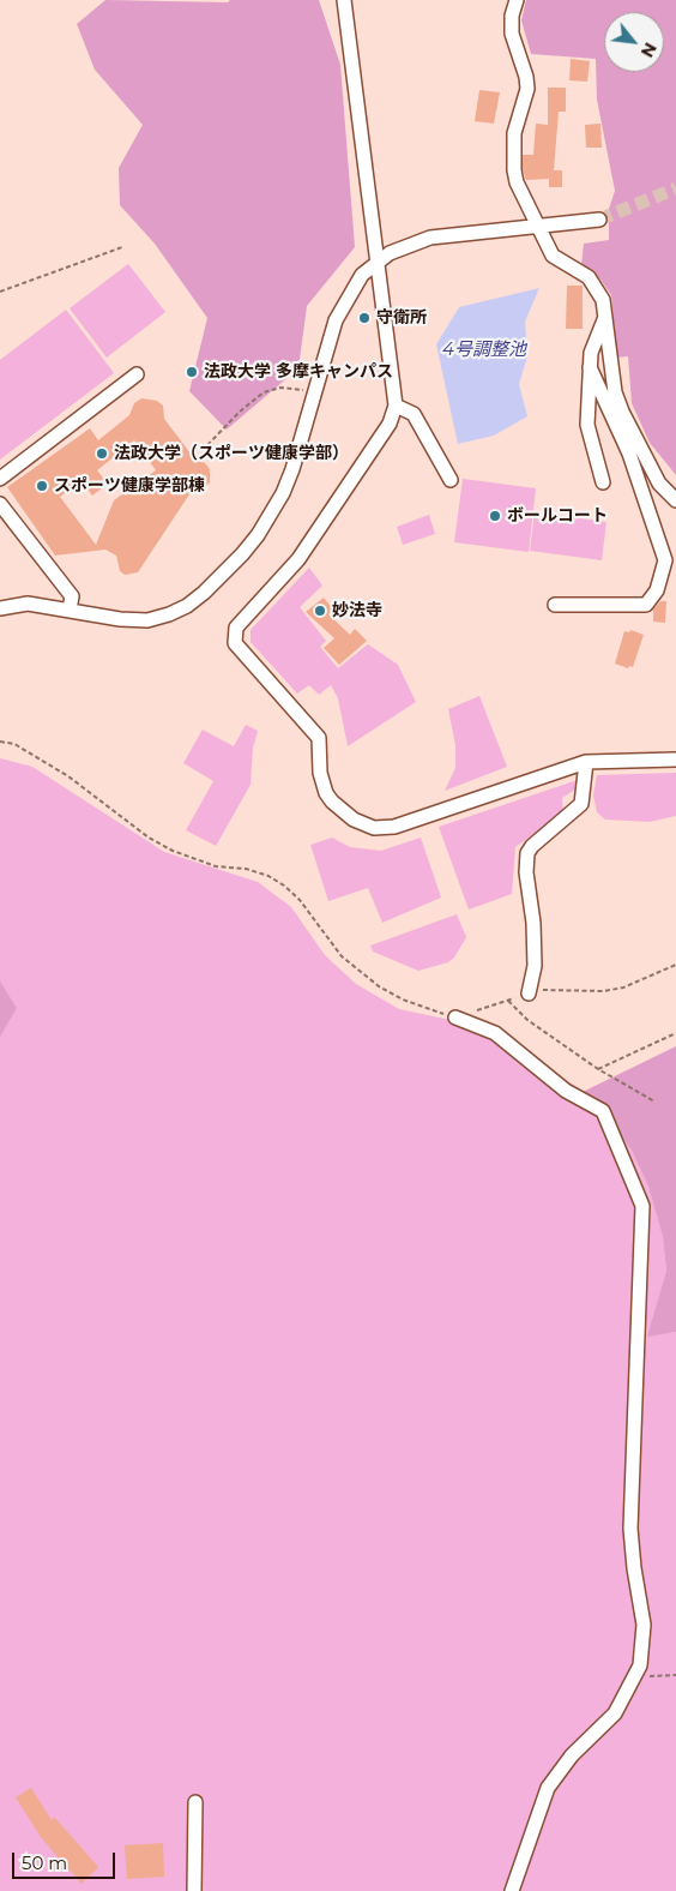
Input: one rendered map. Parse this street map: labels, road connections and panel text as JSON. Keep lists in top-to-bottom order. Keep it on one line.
{"water":["4号調整池"],"places":["守衛所","法政大学 多摩キャンパス","法政大学（スポーツ健康学部）","スポーツ健康学部棟","ボールコート","妙法寺"],"scale_bar":"50 m","north":"bottom right"}
